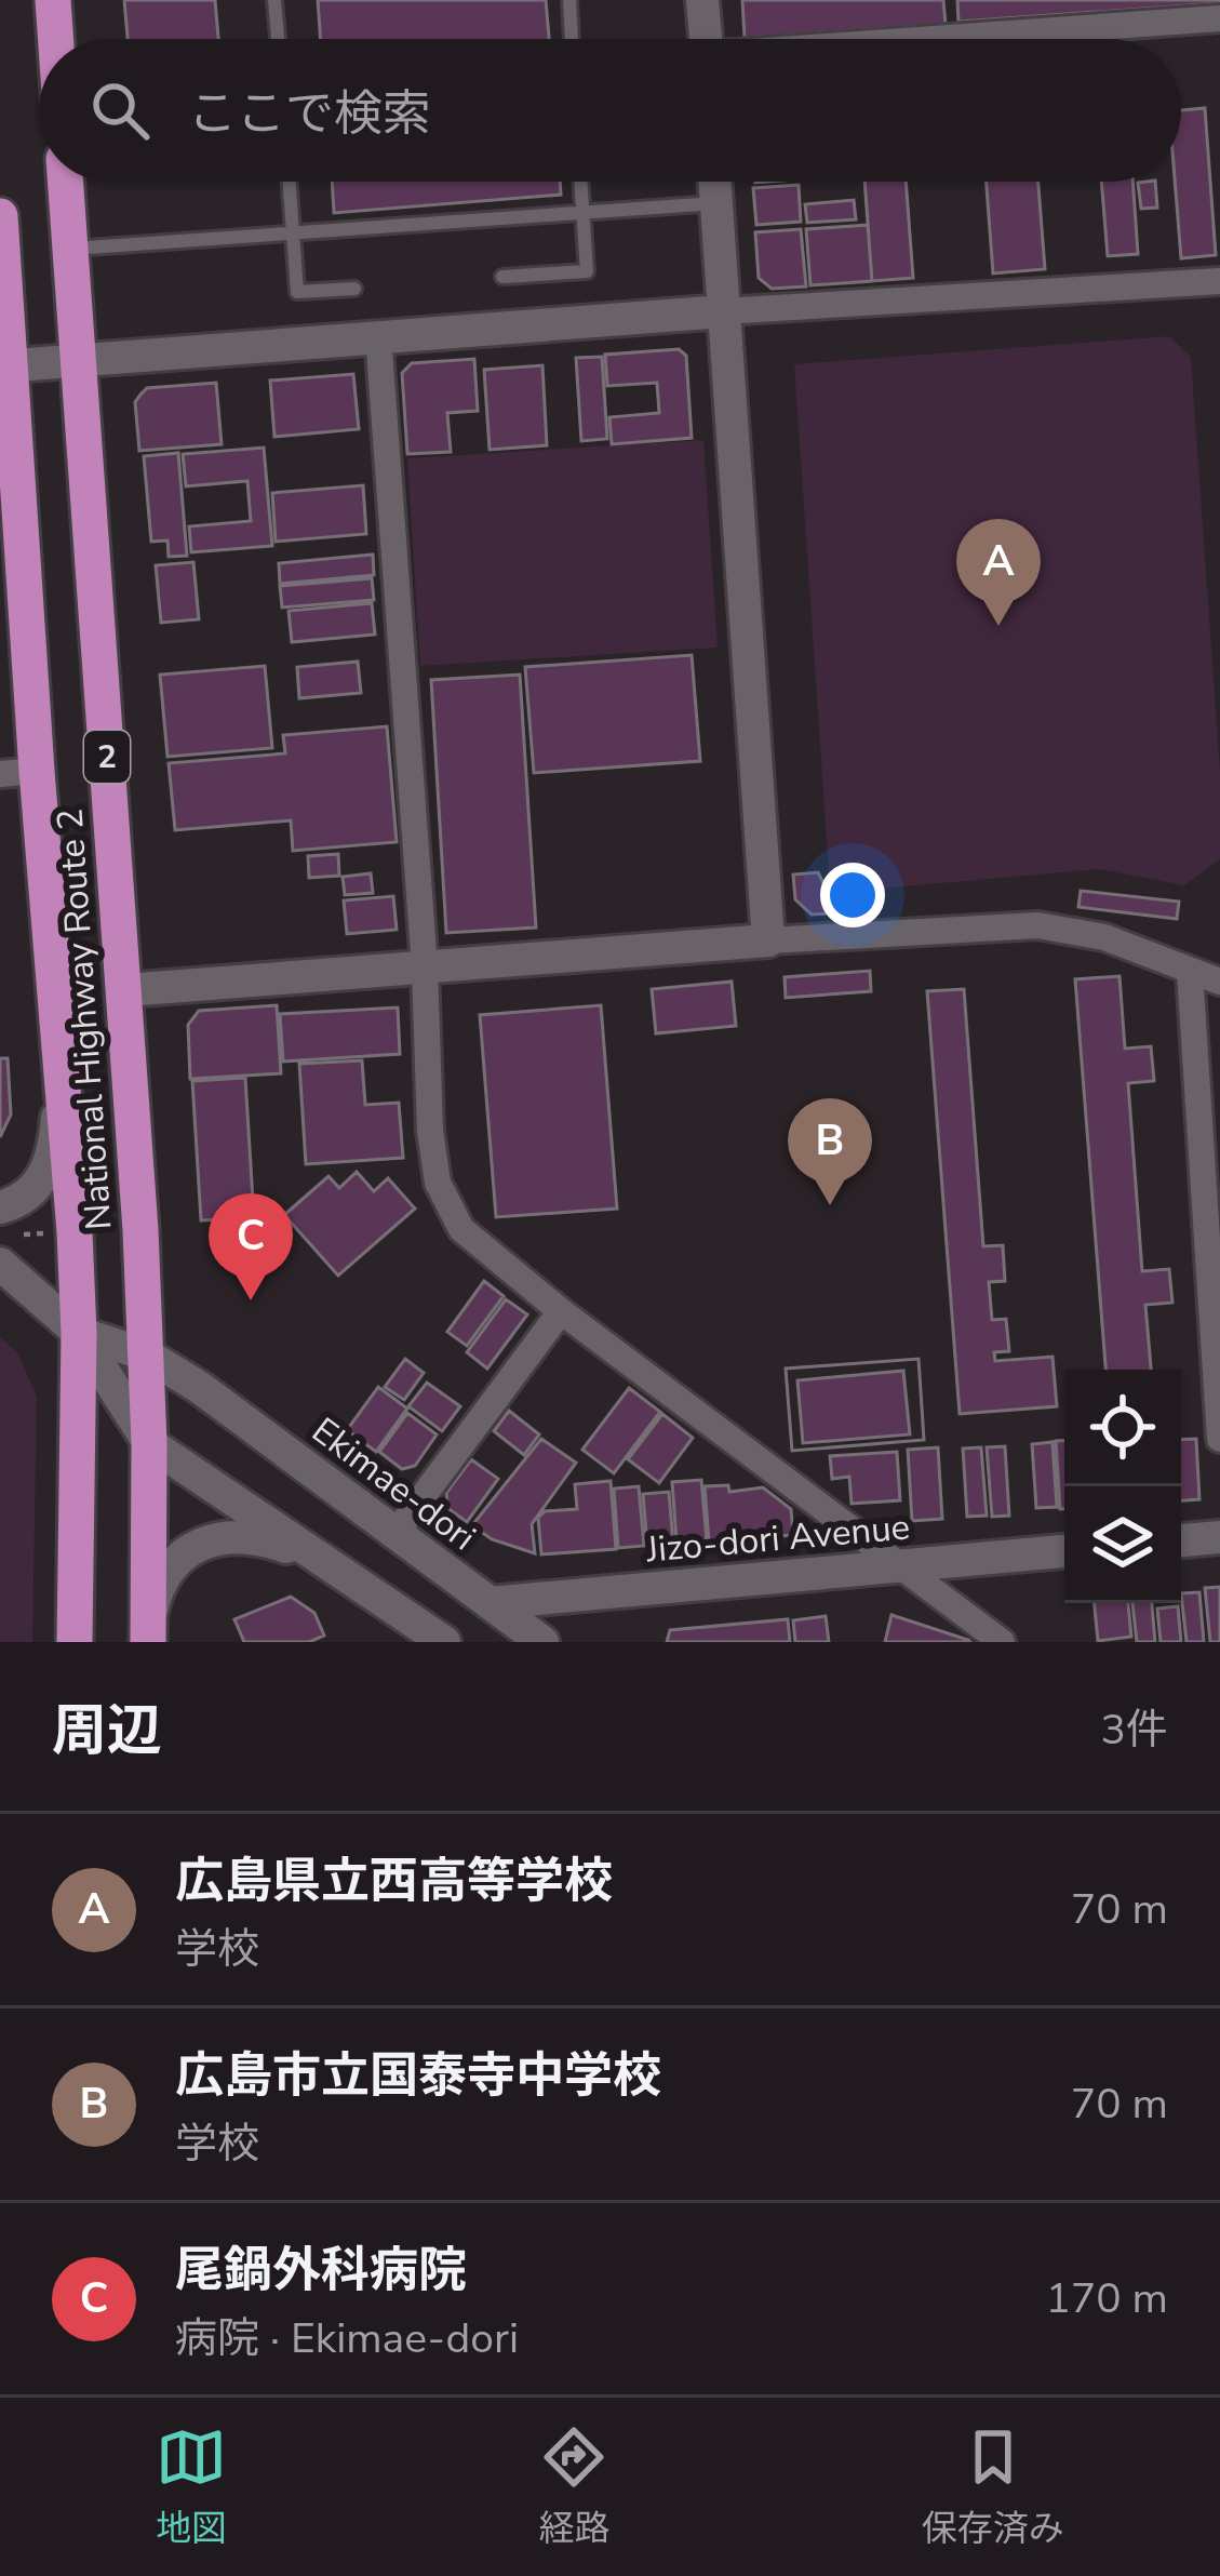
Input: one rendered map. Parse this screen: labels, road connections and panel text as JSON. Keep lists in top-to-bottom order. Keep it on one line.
{"streets":{"highway":["2","National Highway Route 2"],"street":["Ekimae-dori","Jizo-dori Avenue"]},"crossings":[["National Highway Route 2","Ekimae-dori"],["Ekimae-dori","Jizo-dori Avenue"]],"page":{"search":"ここで検索","pins":["A","B","C"],"heading":["周辺","3件"],"list":[{"mark":"A","name":"広島県立西高等学校","note":"学校","value":"70 m"},{"mark":"B","name":"広島市立国泰寺中学校","note":"学校","value":"70 m"},{"mark":"C","name":"尾鍋外科病院","note":"病院 · Ekimae-dori","value":"170 m"}],"nav":["地図","経路","保存済み"]}}
